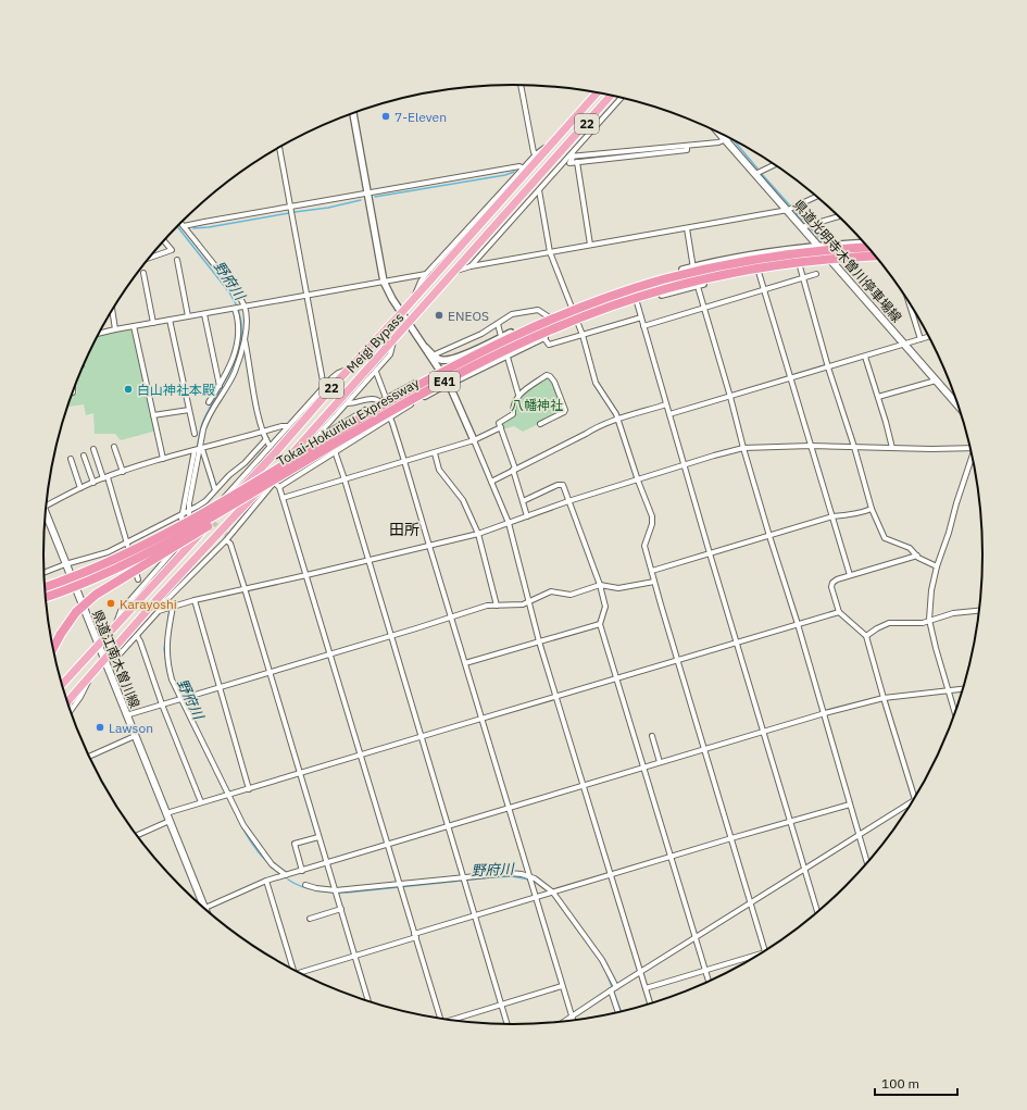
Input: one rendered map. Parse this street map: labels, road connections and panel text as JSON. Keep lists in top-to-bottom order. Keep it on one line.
{"streets":{"highway":["22","Meigi Bypass","E41","Tokai-Hokuriku Expressway"],"main road":["県道光明寺木曽川停車場線","県道江南木曽川線"]},"crossings":[["Meigi Bypass","県道江南木曽川線"]],"districts":["田所"],"water":["野府川"],"parks":["八幡神社"],"places":["7-Eleven","ENEOS","白山神社本殿","Karayoshi","Lawson"],"scale_bar":"100 m"}
